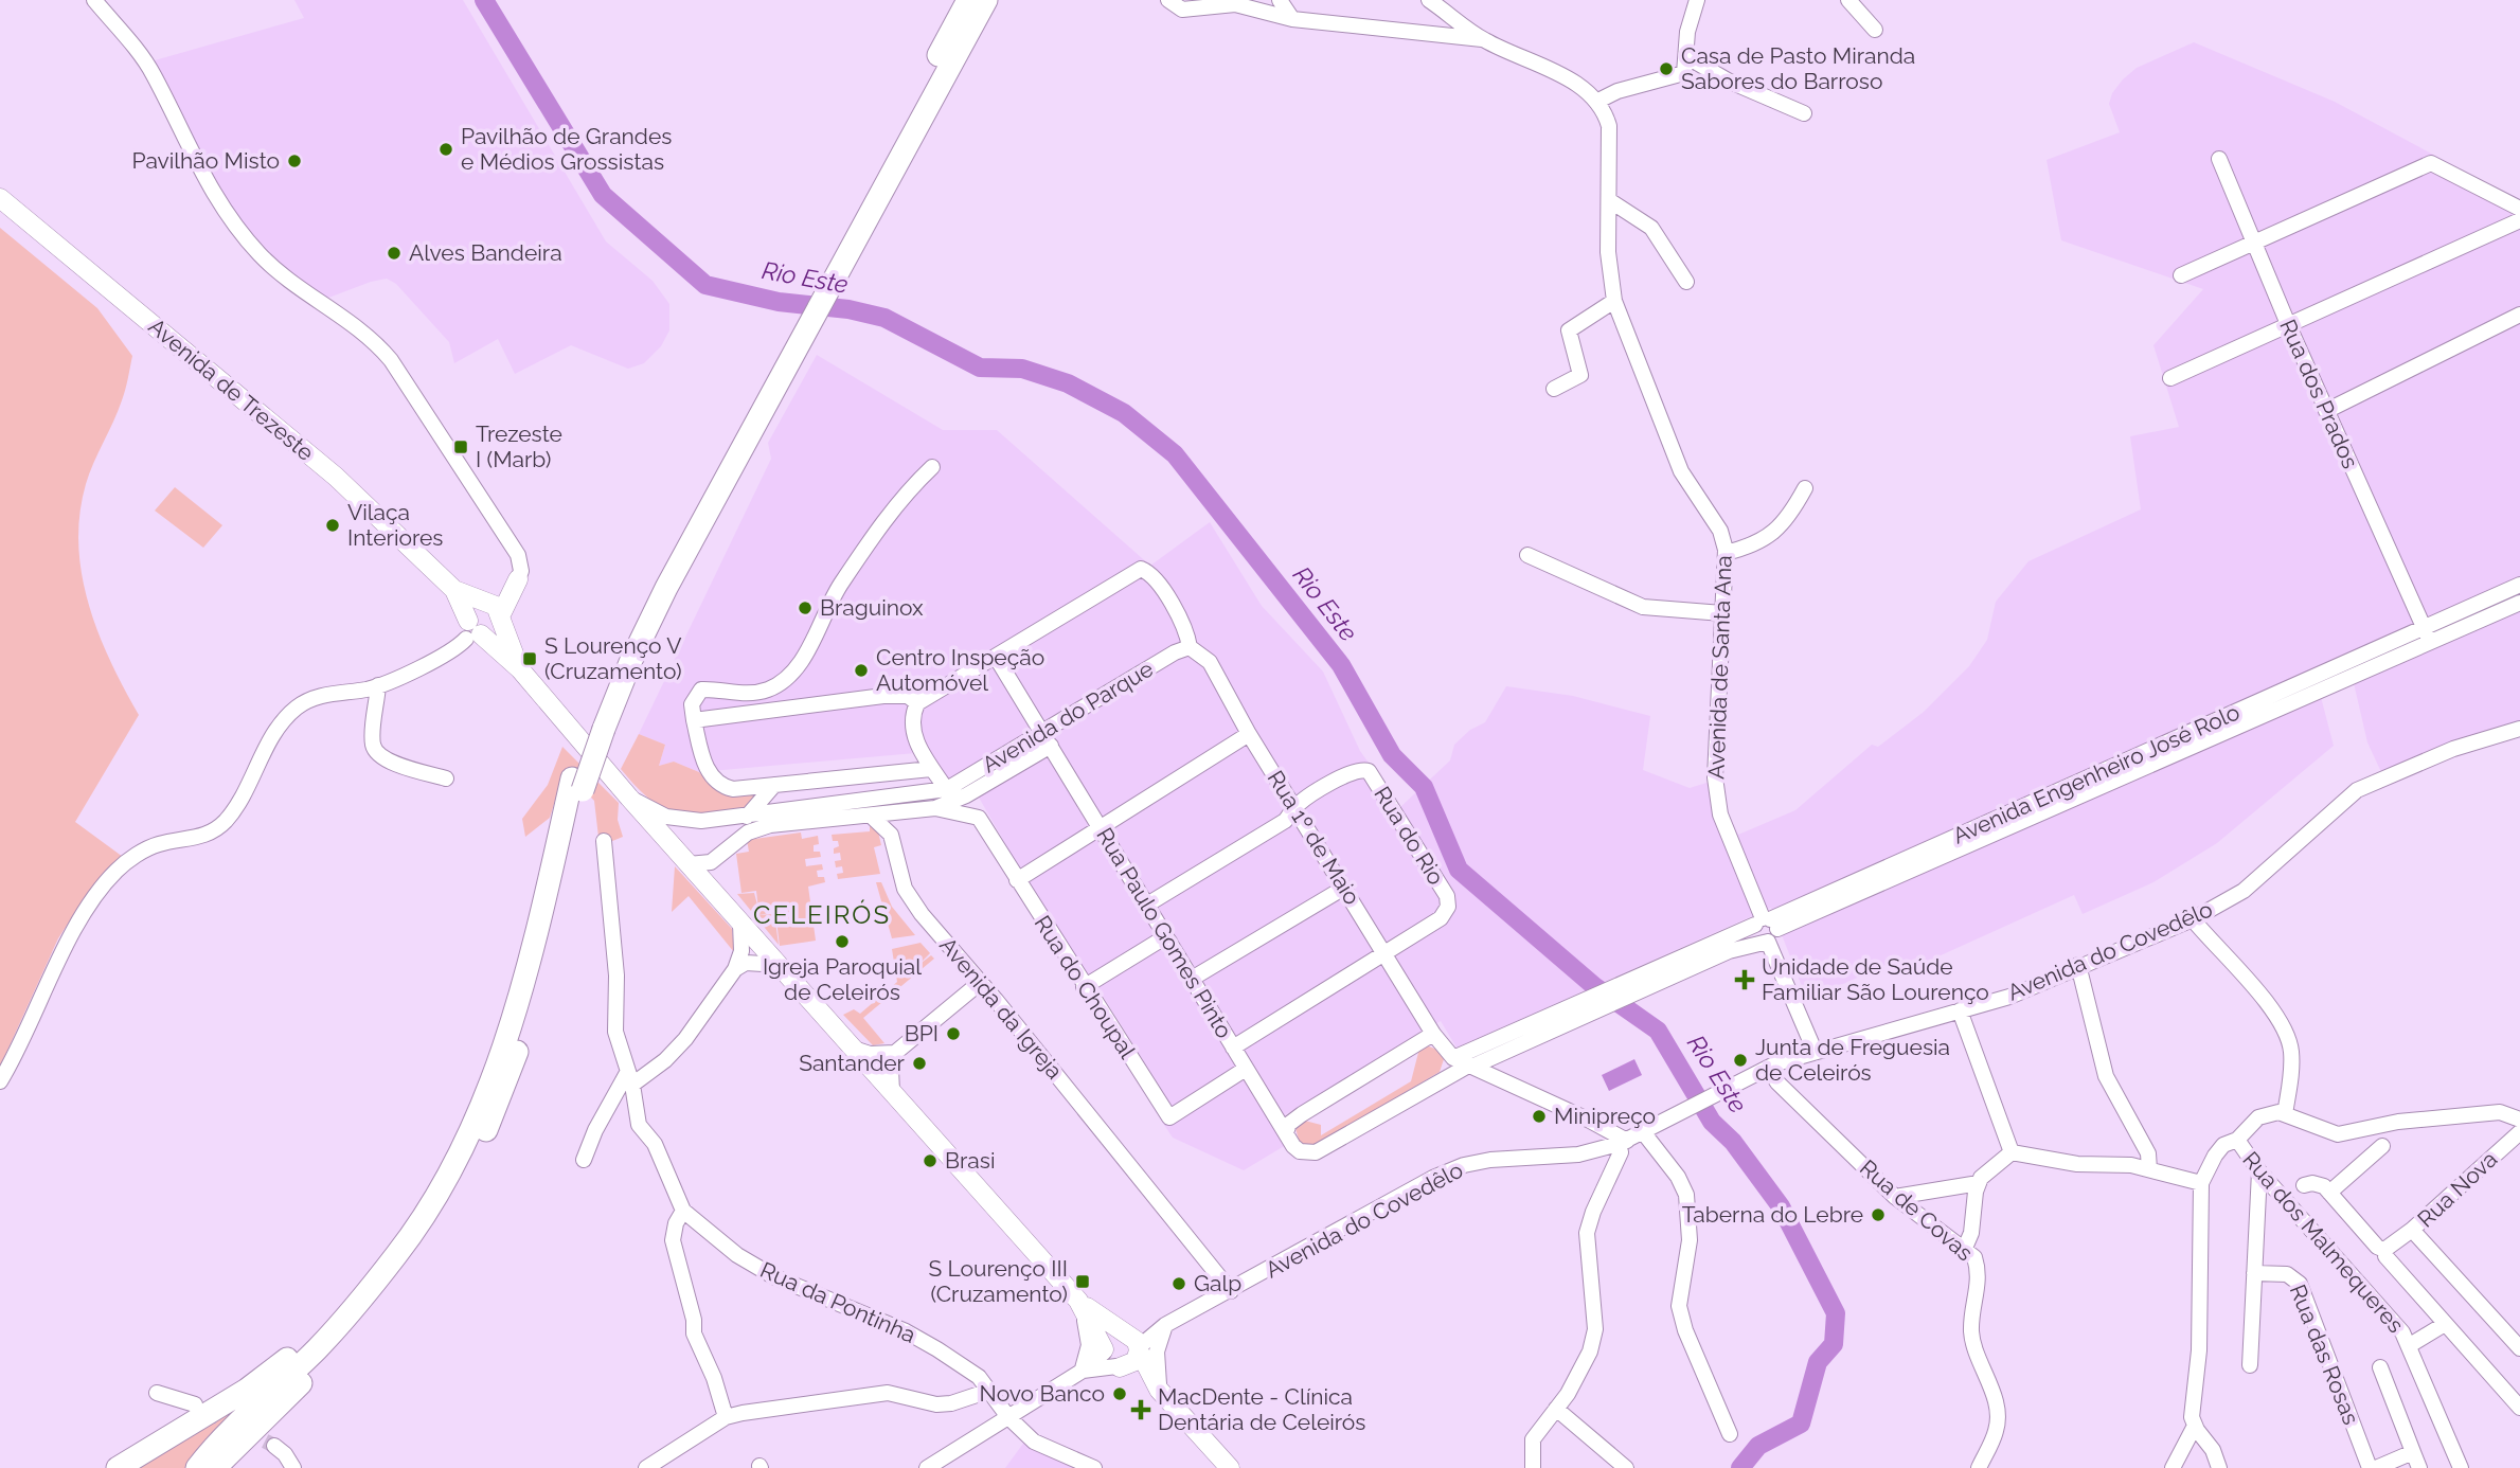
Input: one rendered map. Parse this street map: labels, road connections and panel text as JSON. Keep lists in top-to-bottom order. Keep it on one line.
{"streets":{"main road":["Avenida de Trezeste"],"street":["Rua dos Prados","Avenida de Santa Ana","Avenida do Parque","Avenida Engenheiro José Rolo","Rua do Rio","Rua 1º de Maio","Rua Paulo Gomes Pinto","Avenida do Covedêlo","Rua do Choupal","Avenida da Igreja","Rua Nova","Rua de Covas","Rua dos Malmequeres","Rua da Pontinha","Rua das Rosas"]},"crossings":[["Rua dos Prados","Avenida Engenheiro José Rolo"],["Avenida de Santa Ana","Avenida Engenheiro José Rolo"],["Avenida de Santa Ana","Avenida do Covedêlo"],["Avenida do Parque","Rua 1º de Maio"],["Avenida do Parque","Rua Paulo Gomes Pinto"],["Avenida do Parque","Rua do Choupal"],["Avenida Engenheiro José Rolo","Rua Paulo Gomes Pinto"],["Rua do Rio","Rua 1º de Maio"],["Rua Paulo Gomes Pinto","Rua do Choupal"],["Avenida do Covedêlo","Avenida da Igreja"],["Avenida do Covedêlo","Rua de Covas"]],"districts":["CELEIRÓS"],"water":["Rio Este"],"places":{"other":["Casa de Pasto Miranda Sabores do Barroso","Pavilhão de Grandes e Médios Grossistas","Pavilhão Misto","Alves Bandeira","Vilaça Interiores","Braguinox","Centro Inspeção Automóvel","Igreja Paroquial de Celeirós","BPI","Junta de Freguesia de Celeirós","Santander","Minipreço","Brasi","Taberna do Lebre","Galp","Novo Banco"],"transit":["Trezeste I (Marb)","S Lourenço V (Cruzamento)","S Lourenço III (Cruzamento)"],"health":["Unidade de Saúde Familiar São Lourenço","MacDente - Clínica Dentária de Celeirós"]}}
